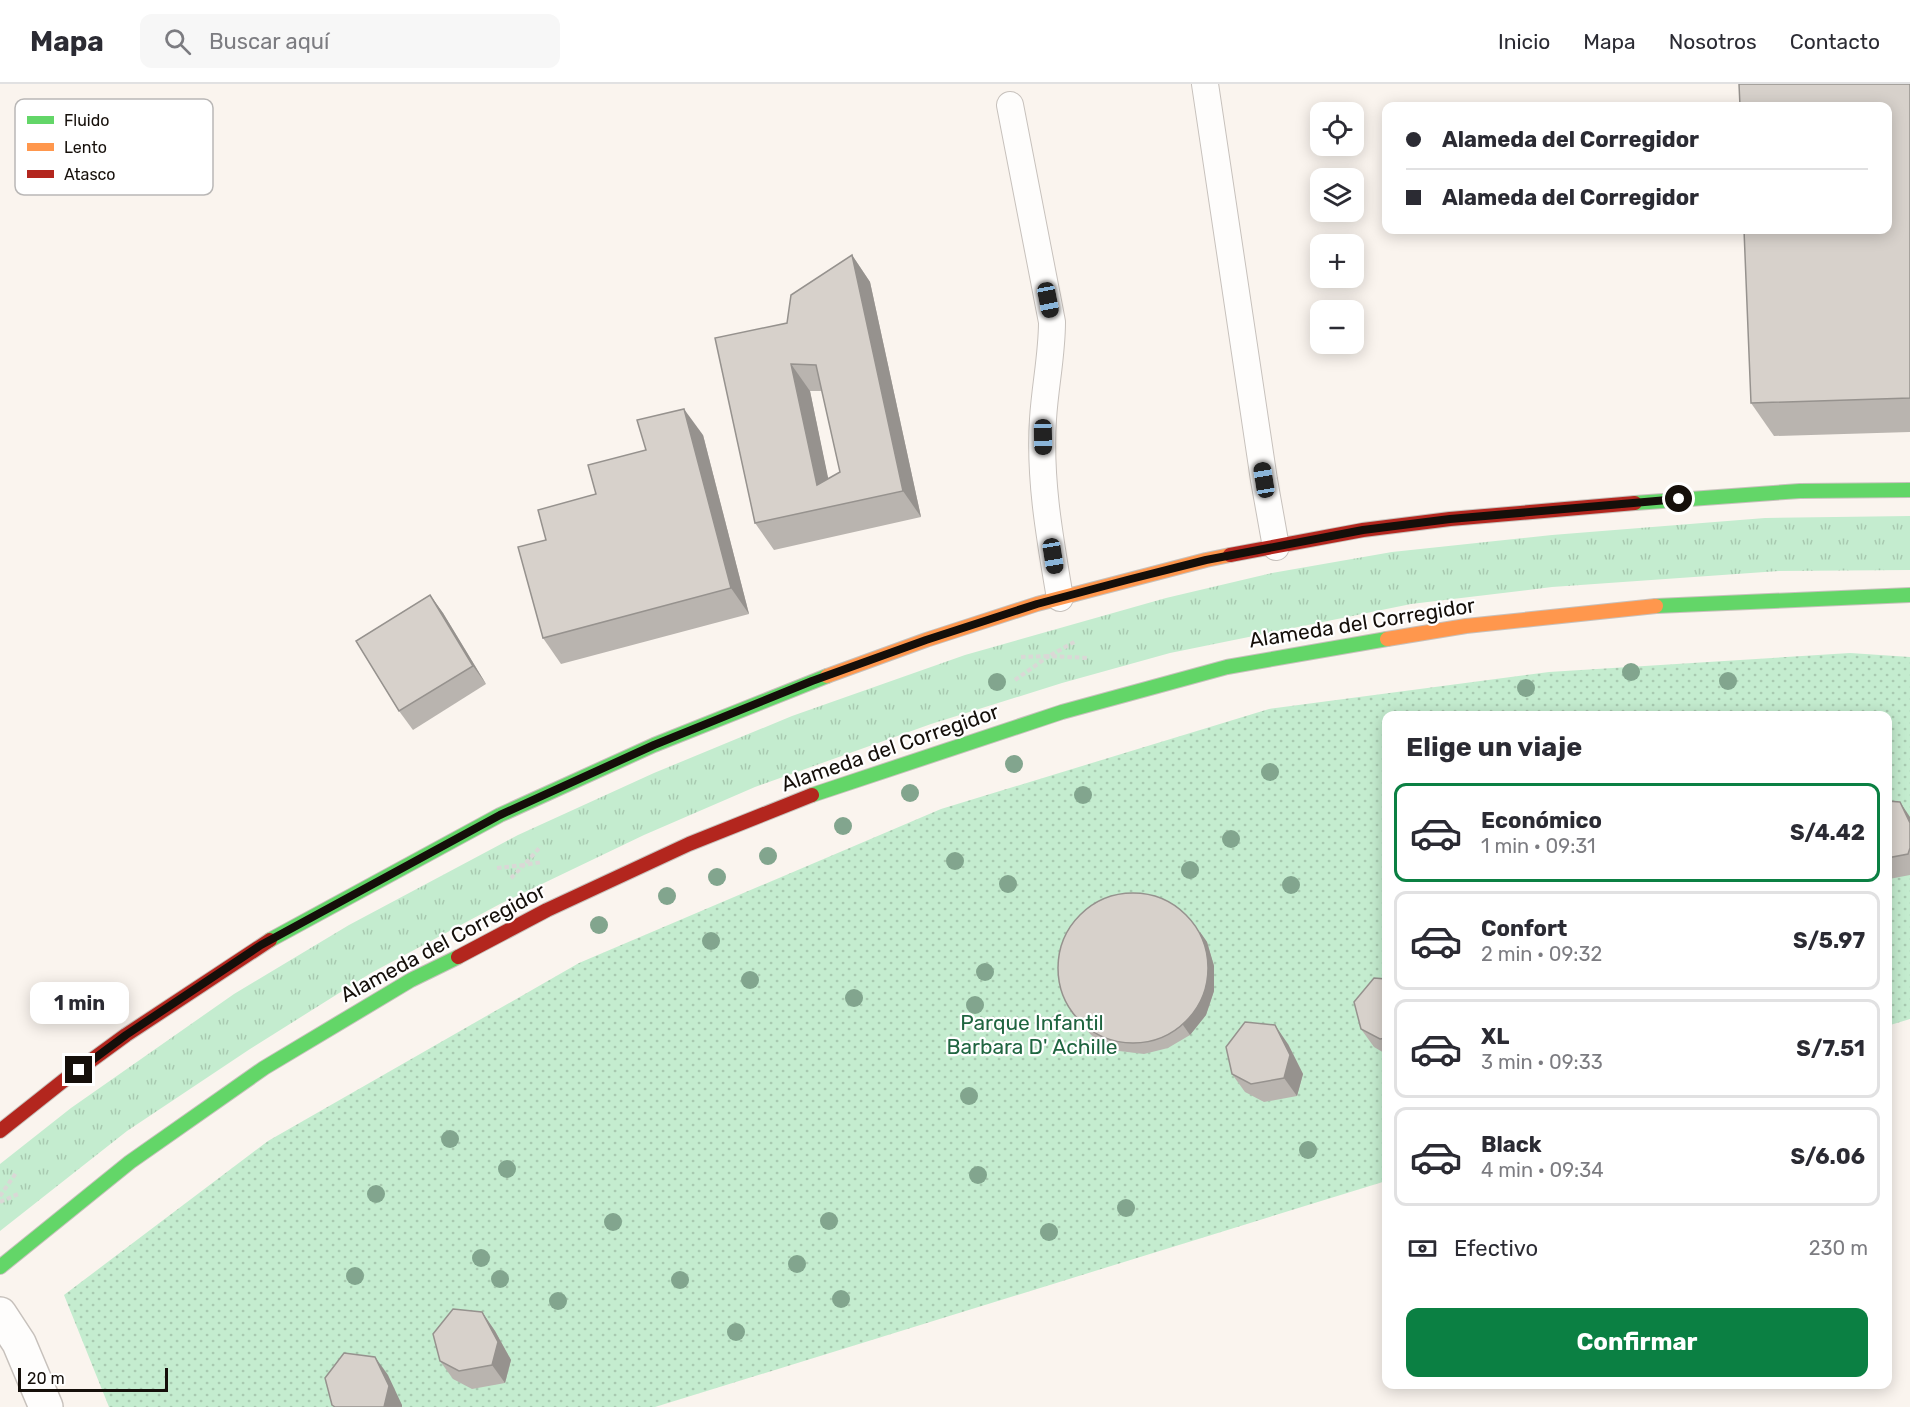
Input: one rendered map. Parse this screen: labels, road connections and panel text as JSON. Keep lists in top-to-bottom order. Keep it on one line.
{"streets":{"main road":["Alameda del Corregidor"]},"parks":["Parque Infantil Barbara D' Achille"],"legend":["Fluido","Lento","Atasco"],"scale_bar":"20 m","page":{"header":"Mapa","search":"Buscar aquí","nav":["Inicio","Mapa","Nosotros","Contacto"],"map_buttons":["+","−"],"banner":["Alameda del Corregidor","Alameda del Corregidor"],"heading":"Elige un viaje","list":[{"name":"Económico","note":"1 min · 09:31","value":"S/4.42"},{"name":"Confort","note":"2 min · 09:32","value":"S/5.97"},{"name":"XL","note":"3 min · 09:33","value":"S/7.51"},{"name":"Black","note":"4 min · 09:34","value":"S/6.06"}],"bubble":"1 min","pay":["Efectivo","230 m"],"buttons":"Confirmar","scale":"20 m"}}
